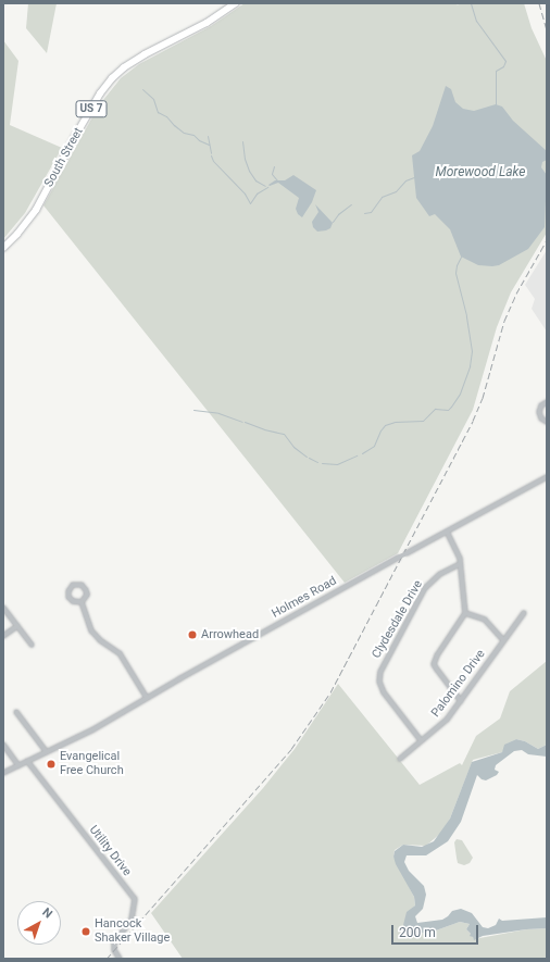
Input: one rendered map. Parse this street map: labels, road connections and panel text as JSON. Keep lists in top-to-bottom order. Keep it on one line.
{"streets":{"highway":["US 7","South Street"],"street":["Holmes Road","Clydesdale Drive","Palomino Drive","Utility Drive"]},"crossings":[["Holmes Road","Utility Drive"],["Clydesdale Drive","Palomino Drive"]],"water":["Morewood Lake"],"places":["Arrowhead","Evangelical Free Church","Hancock Shaker Village"],"scale_bar":"200 m","north":"top right"}
